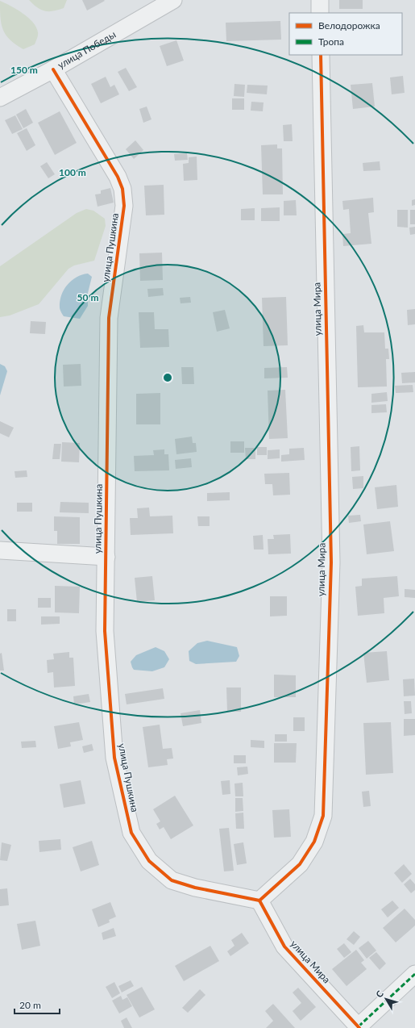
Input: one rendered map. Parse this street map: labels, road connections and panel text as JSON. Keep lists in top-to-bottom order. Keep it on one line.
{"streets":{"street":["улица Победы","улица Пушкина","улица Мира"]},"crossings":[["улица Победы","улица Пушкина"],["улица Пушкина","улица Мира"]],"legend":["Велодорожка","Тропа"],"scale_bar":"20 m","north":"top left","rings":["150 m","100 m","50 m"]}
